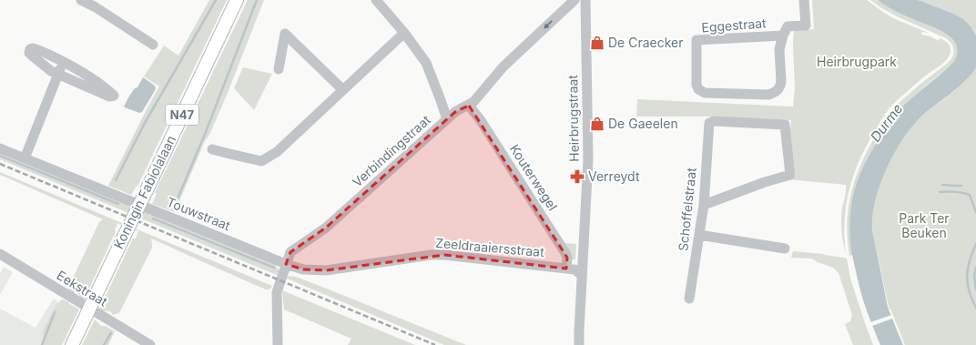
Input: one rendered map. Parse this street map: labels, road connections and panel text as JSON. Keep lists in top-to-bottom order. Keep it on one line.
{"streets":{"main road":["N47","Koningin Fabiolalaan"],"street":["Eggestraat","Heirbrugstraat","Verbindingstraat","Kouterwegel","Schoffelstraat","Touwstraat","Zeeldraaiersstraat","Eekstraat"]},"crossings":[["Heirbrugstraat","Zeeldraaiersstraat"],["Verbindingstraat","Kouterwegel"],["Verbindingstraat","Touwstraat"],["Verbindingstraat","Zeeldraaiersstraat"],["Kouterwegel","Zeeldraaiersstraat"],["Touwstraat","Zeeldraaiersstraat"]],"water":["Durme"],"parks":["Heirbrugpark","Park Ter Beuken"],"places":{"shop":["De Craecker","De Gaeelen"],"pharmacy":["Verreydt"]}}
